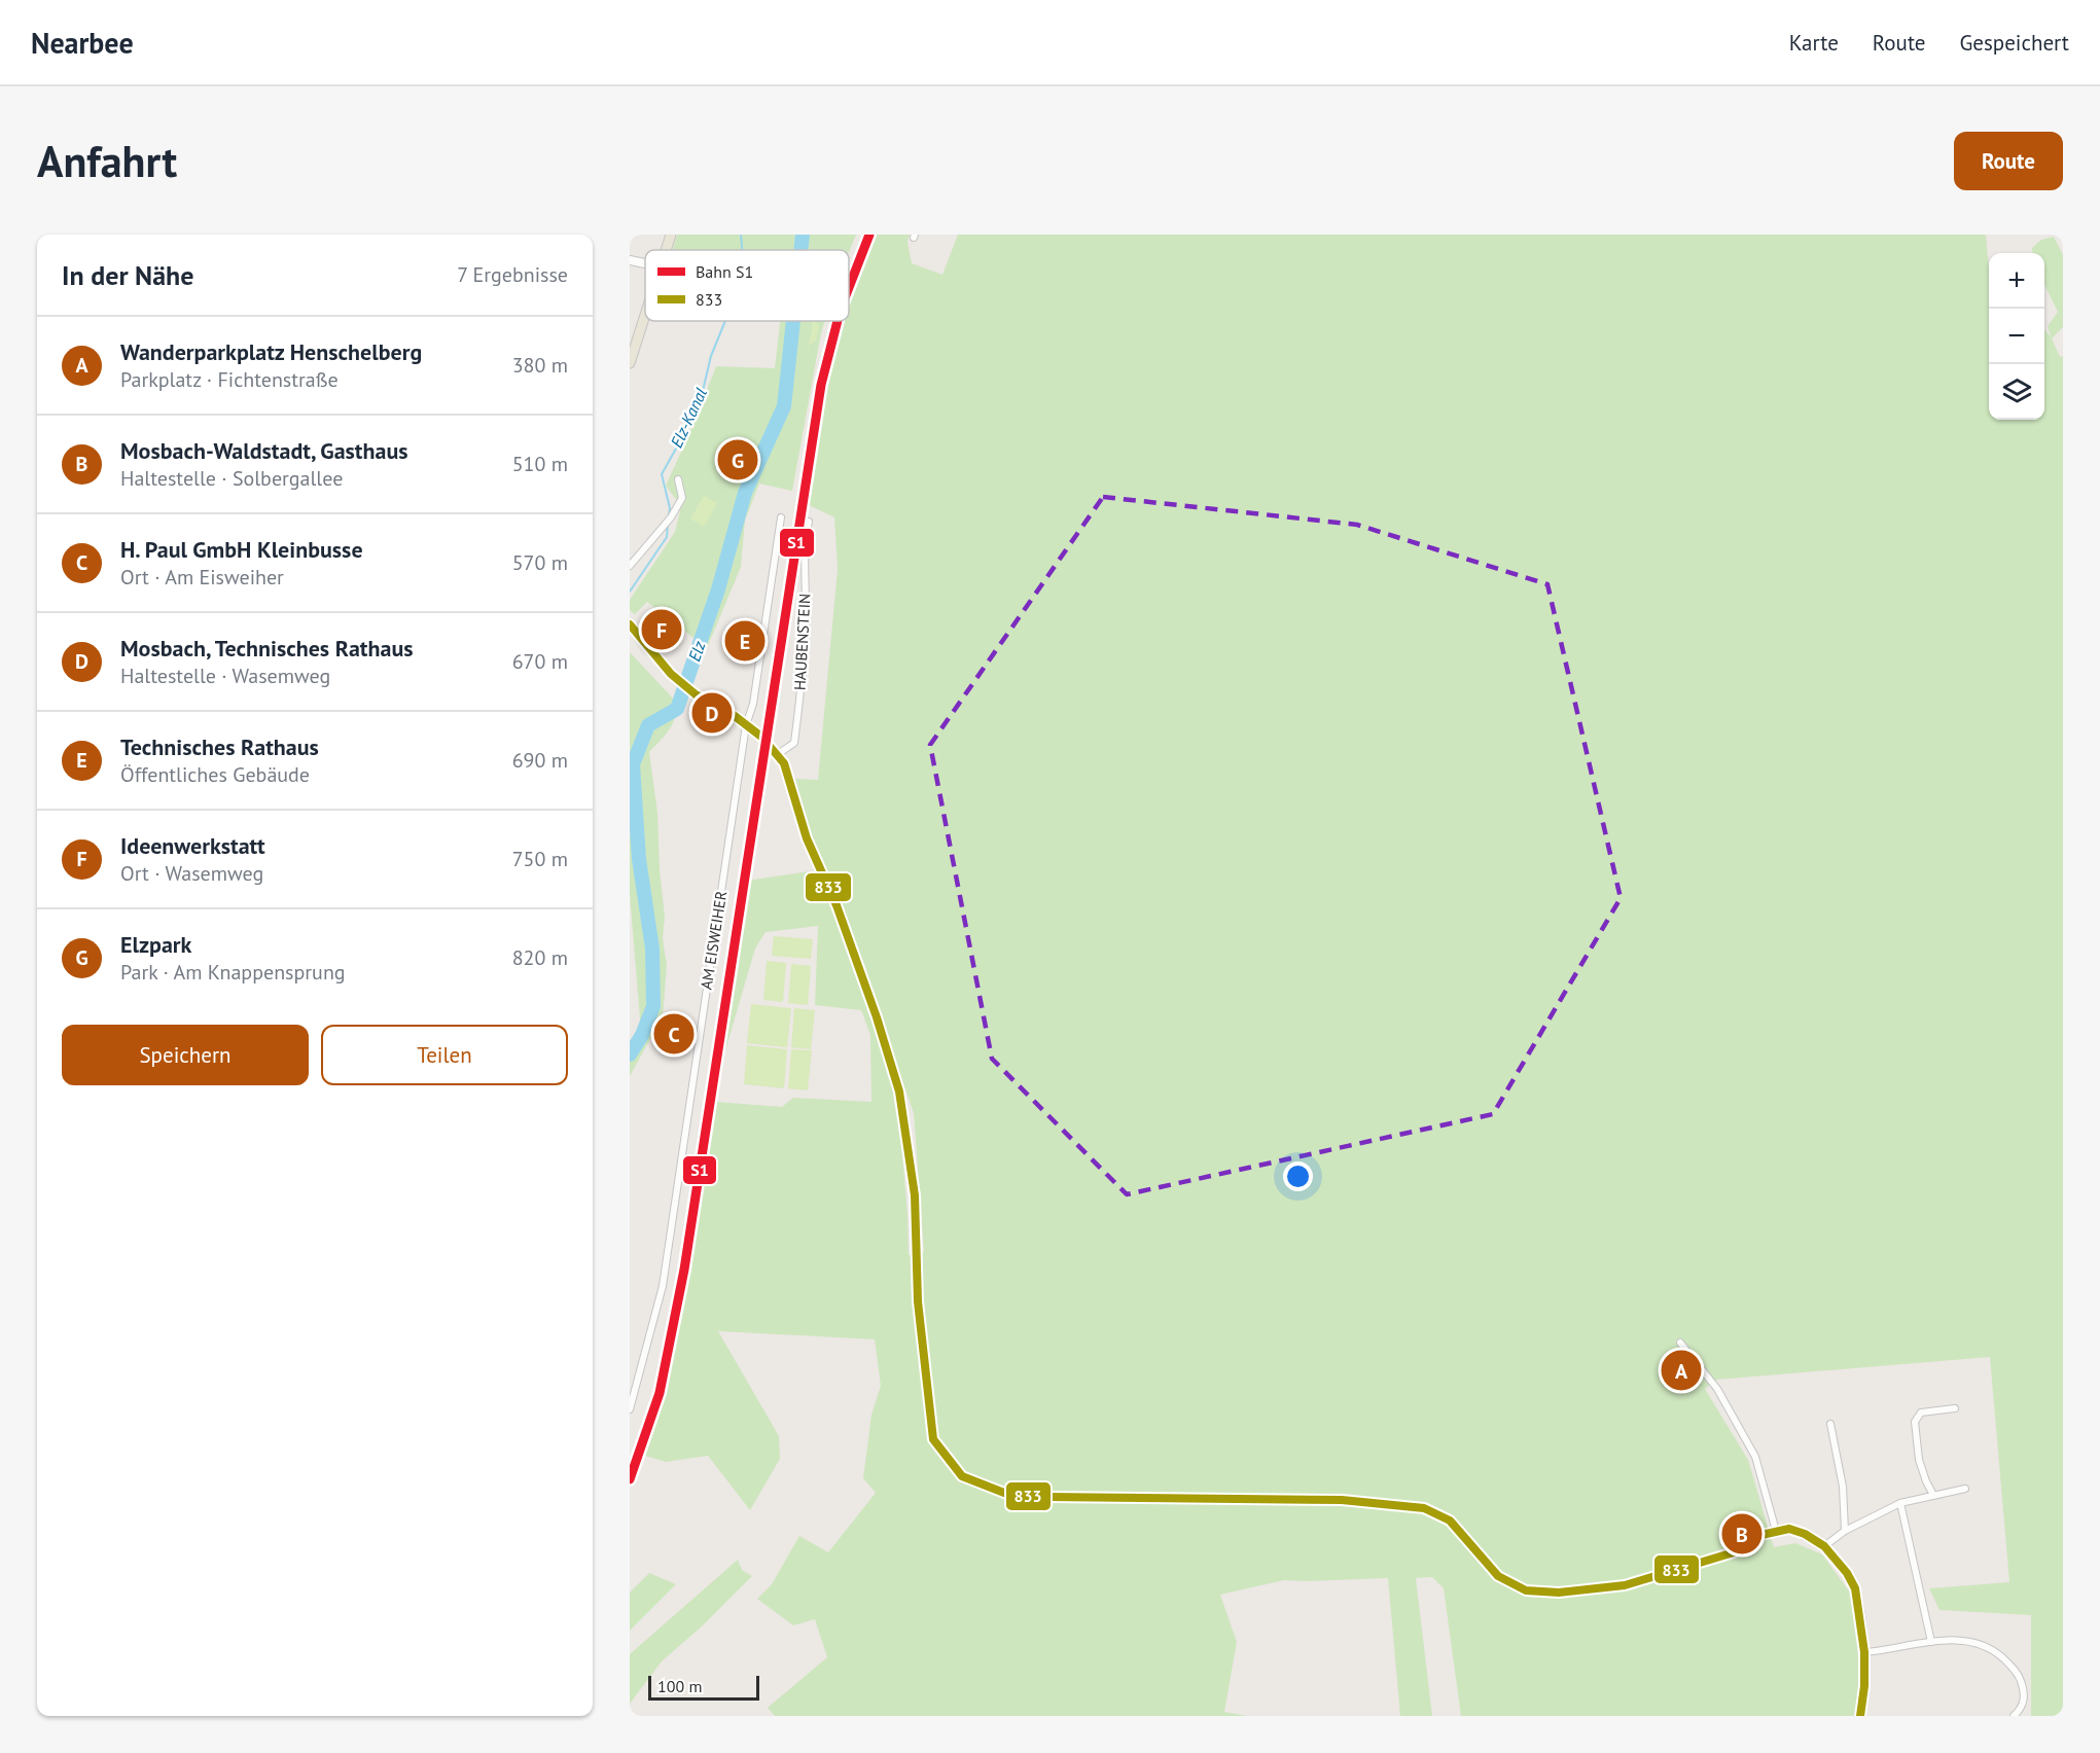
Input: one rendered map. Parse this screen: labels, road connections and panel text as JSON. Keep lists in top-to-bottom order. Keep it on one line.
{"streets":{"street":["HAUBENSTEIN","AM EISWEIHER"]},"water":["Elz-Kanal","Elz"],"lines":["rail line S1","transit line 833"],"legend":["Bahn S1","833"],"scale_bar":"100 m","page":{"header":"Nearbee","nav":["Karte","Route","Gespeichert"],"buttons":["Route",["Speichern","Teilen"]],"title":"Anfahrt","heading":["In der Nähe","7 Ergebnisse"],"map_buttons":["+","−"],"list":[{"mark":"A","name":"Wanderparkplatz Henschelberg","note":"Parkplatz · Fichtenstraße","value":"380 m"},{"mark":"B","name":"Mosbach-Waldstadt, Gasthaus","note":"Haltestelle · Solbergallee","value":"510 m"},{"mark":"C","name":"H. Paul GmbH Kleinbusse","note":"Ort · Am Eisweiher","value":"570 m"},{"mark":"D","name":"Mosbach, Technisches Rathaus","note":"Haltestelle · Wasemweg","value":"670 m"},{"mark":"E","name":"Technisches Rathaus","note":"Öffentliches Gebäude","value":"690 m"},{"mark":"F","name":"Ideenwerkstatt","note":"Ort · Wasemweg","value":"750 m"},{"mark":"G","name":"Elzpark","note":"Park · Am Knappensprung","value":"820 m"}],"pins":["G","F","E","D","C","A","B"],"scale":"100 m"}}
